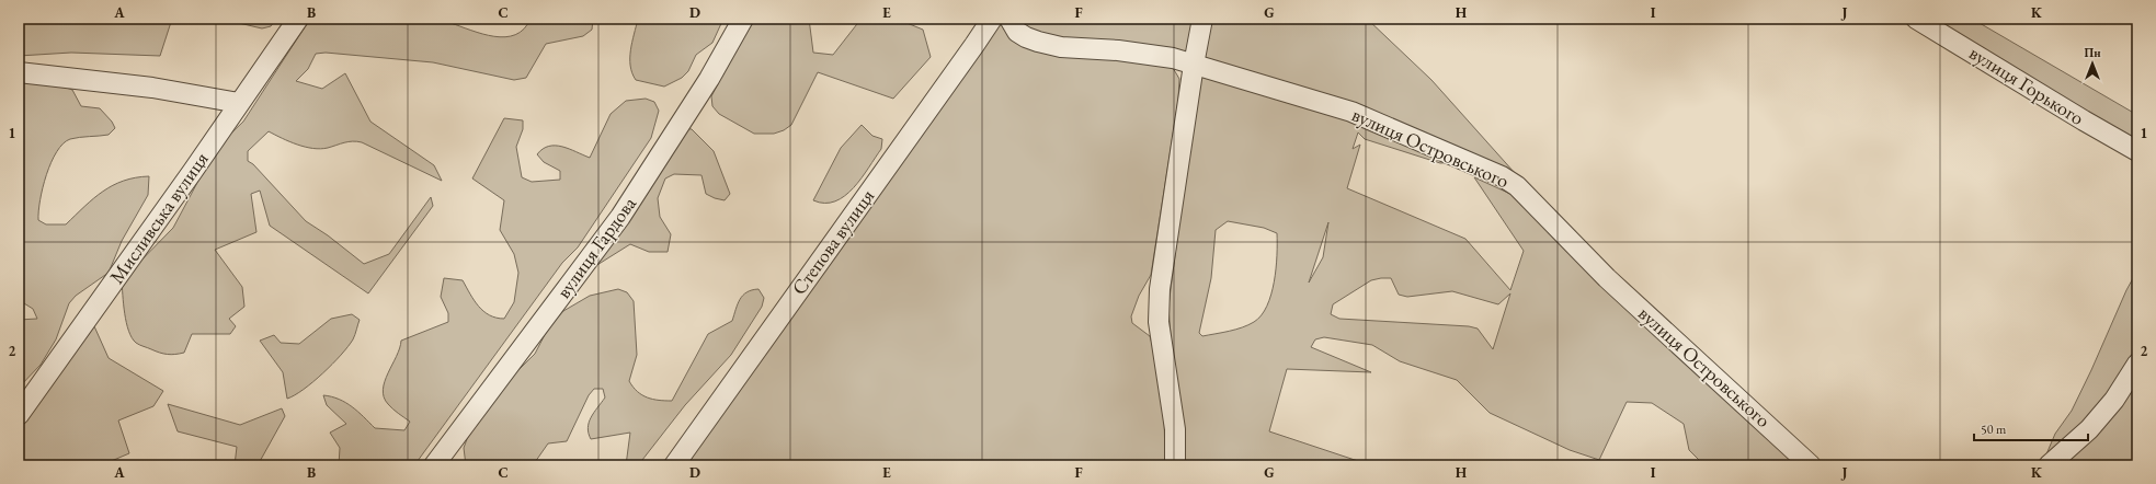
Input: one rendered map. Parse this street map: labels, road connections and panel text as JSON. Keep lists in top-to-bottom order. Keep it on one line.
{"streets":{"street":["вулиця Горького","вулиця Островського","Мисливська вулиця","Степова вулиця","вулиця Гардова"]},"scale_bar":"50 m","north":"top","grid":{"columns":["A","B","C","D","E","F","G","H","I","J","K"],"rows":["1","2"]}}
